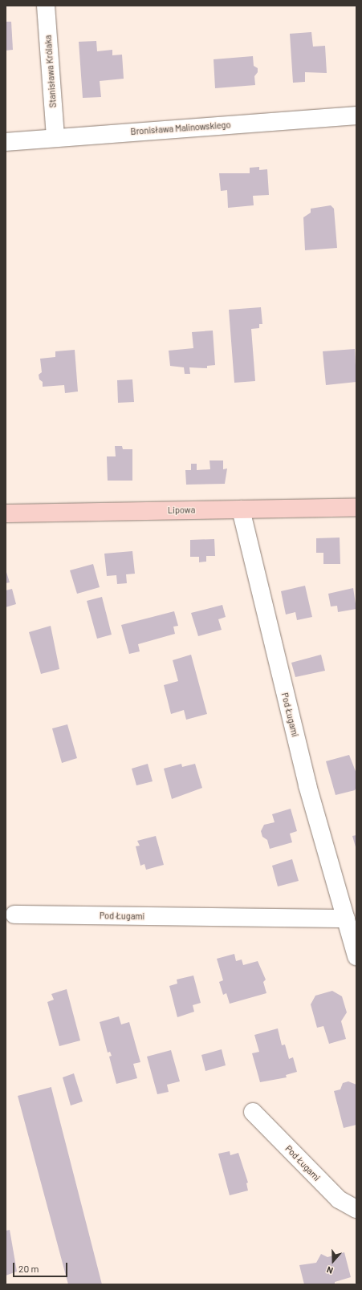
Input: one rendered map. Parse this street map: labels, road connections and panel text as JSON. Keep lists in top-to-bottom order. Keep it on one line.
{"streets":{"main road":["Lipowa"],"street":["Stanisława Królaka","Bronisława Malinowskiego","Pod Ługami"]},"crossings":[["Stanisława Królaka","Bronisława Malinowskiego"],["Lipowa","Pod Ługami"]],"scale_bar":"20 m","north":"bottom"}
